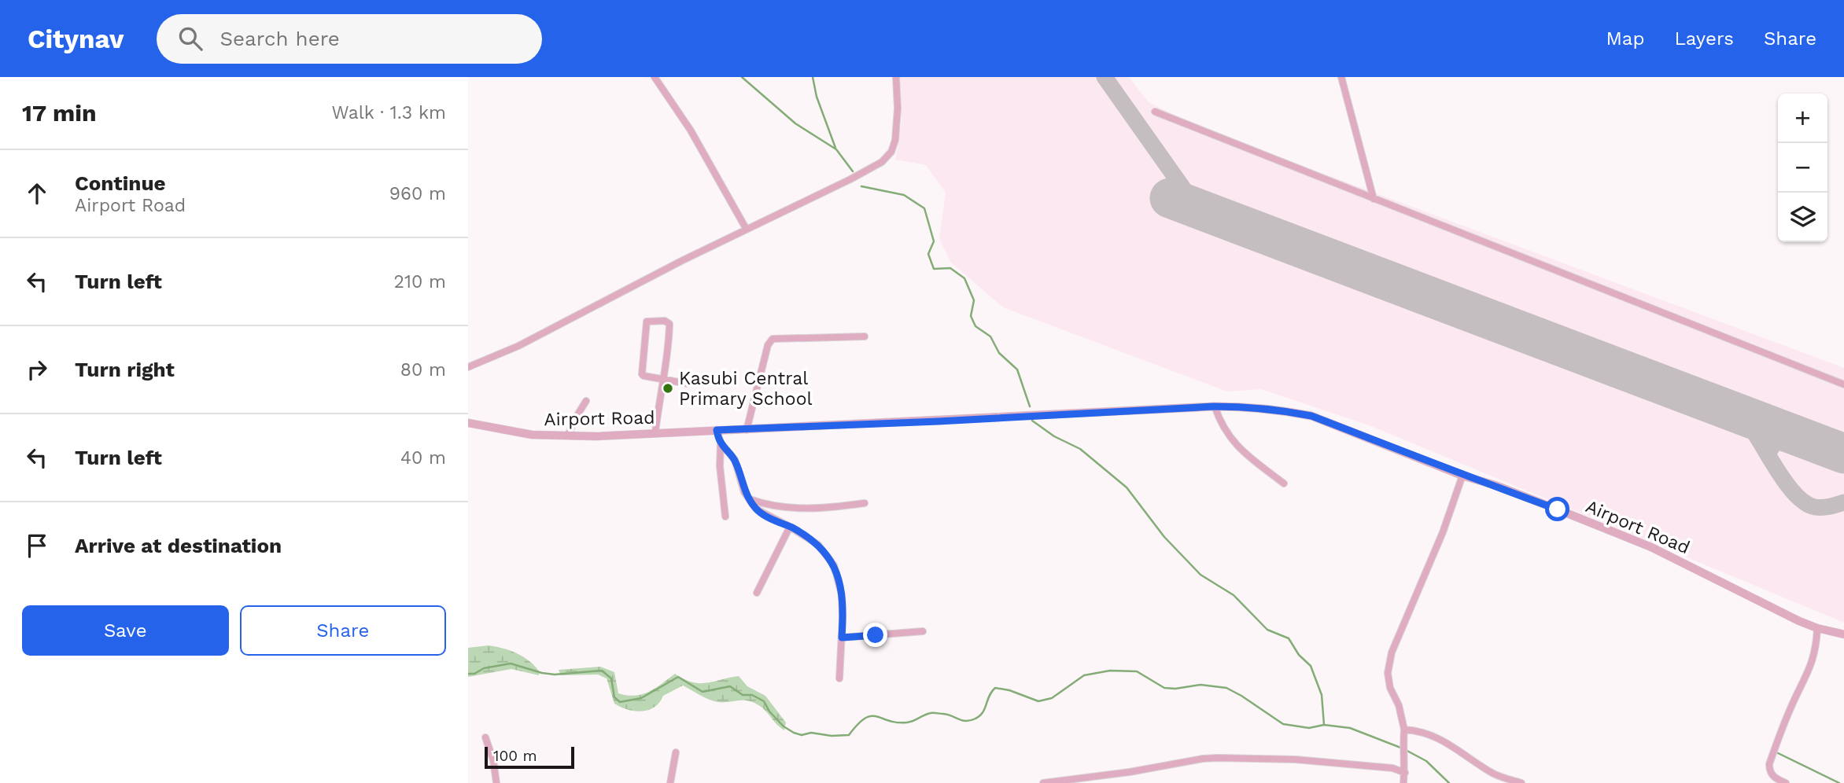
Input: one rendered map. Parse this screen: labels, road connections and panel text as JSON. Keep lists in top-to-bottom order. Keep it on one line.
{"streets":{"street":["Airport Road"]},"places":["Kasubi Central Primary School"],"scale_bar":"100 m","page":{"header":"Citynav","search":"Search here","nav":["Map","Layers","Share"],"heading":["17 min","Walk · 1.3 km"],"map_buttons":["+","−"],"list":[["Continue","Airport Road","960 m"],["Turn left","210 m"],["Turn right","80 m"],["Turn left","40 m"],"Arrive at destination"],"buttons":["Save","Share"],"scale":"100 m"}}
